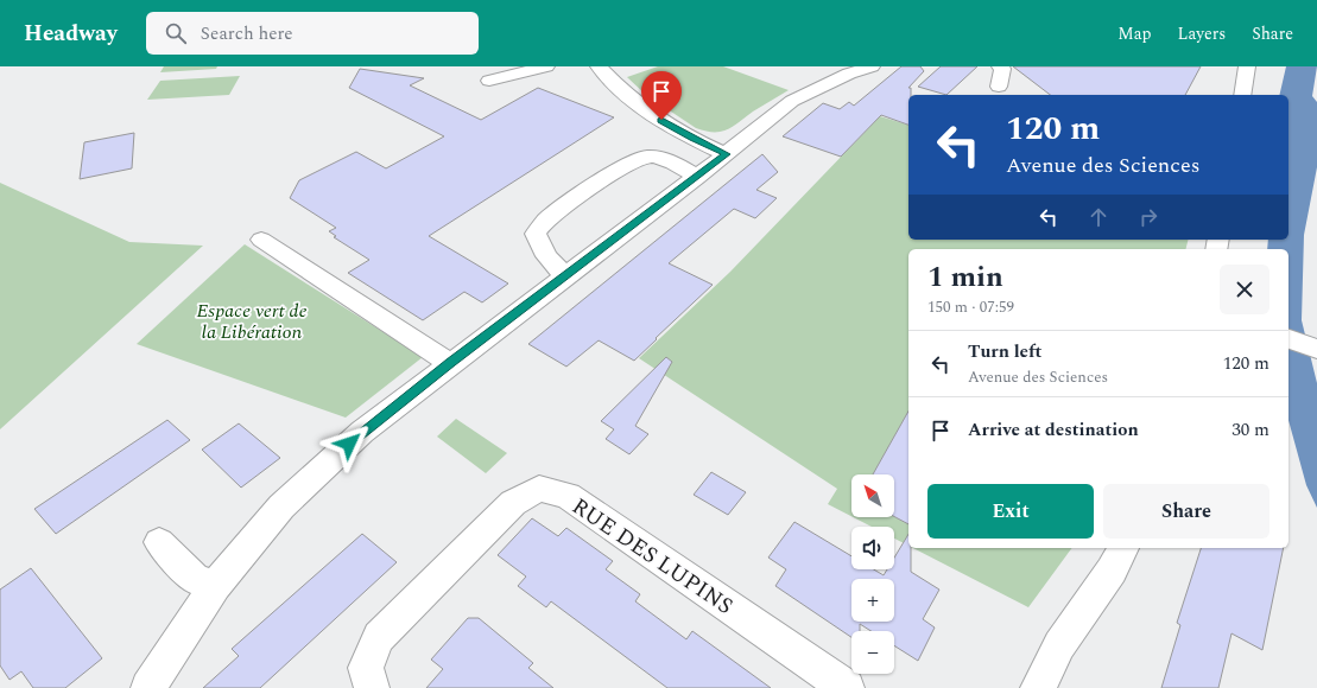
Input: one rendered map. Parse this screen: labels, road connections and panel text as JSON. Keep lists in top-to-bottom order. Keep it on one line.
{"streets":{"street":["RUE DES LUPINS"]},"parks":["Espace vert de la Libération"],"north":"top left","page":{"header":"Headway","search":"Search here","nav":["Map","Layers","Share"],"turn":["120 m","Avenue des Sciences"],"heading":["1 min","150 m · 07:59"],"list":[{"name":"Turn left","note":"Avenue des Sciences","value":"120 m"},{"name":"Arrive at destination","value":"30 m"}],"map_buttons":["+","−"],"buttons":["Exit","Share"]}}
